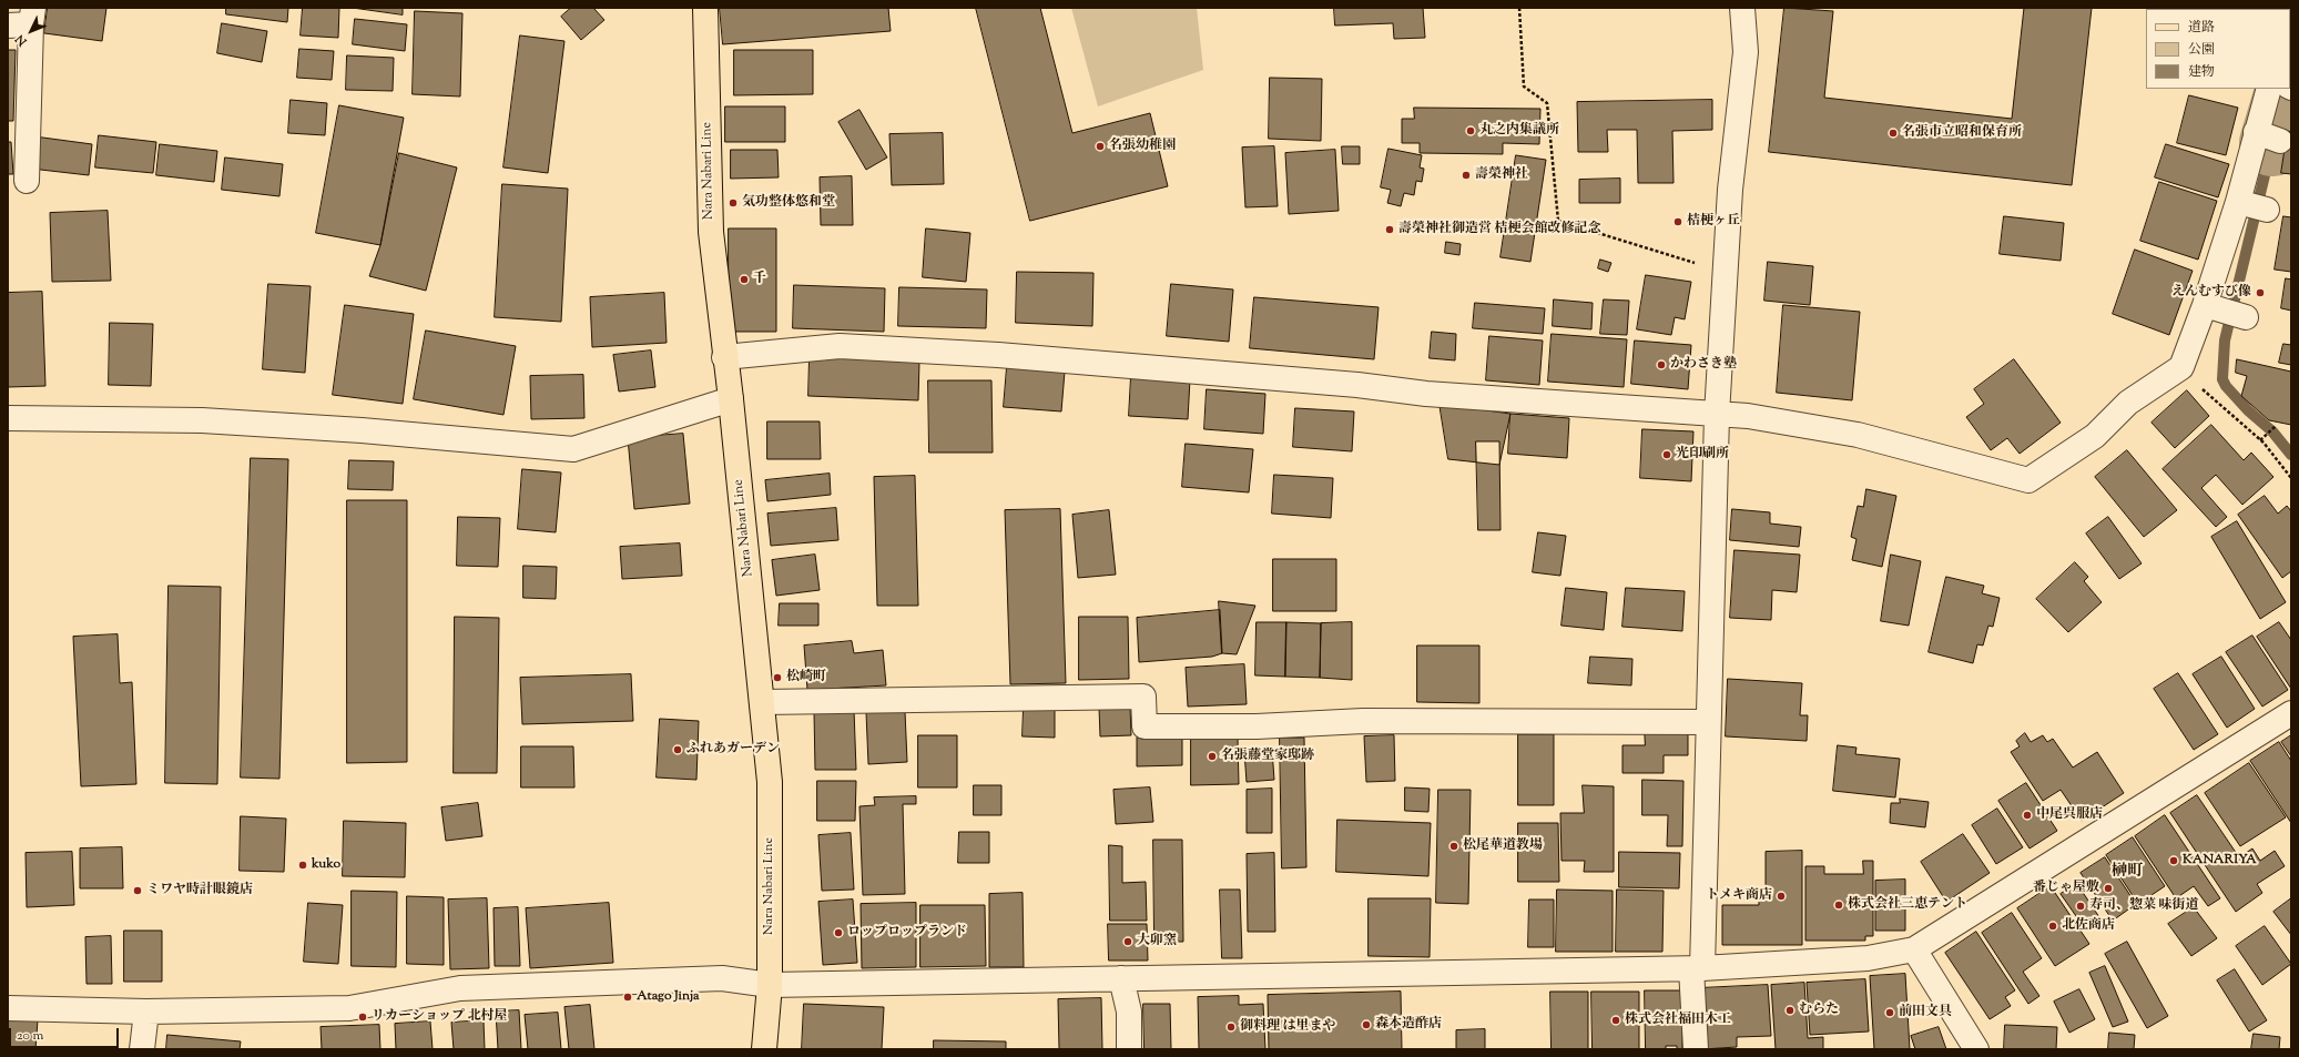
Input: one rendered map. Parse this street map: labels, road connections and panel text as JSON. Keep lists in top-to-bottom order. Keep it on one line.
{"streets":{"main road":["Nara Nabari Line"]},"districts":["榊町"],"places":["丸之内集議所","名張市立昭和保育所","名張幼稚園","壽榮神社","気功整体悠和堂","桔梗ヶ丘","壽榮神社御造営 桔梗会館改修記念","千","えんむすび像","かわさき塾","光印刷所","松崎町","ふれあガーデン","名張藤堂家邸跡","中尾呉服店","松尾華道教場","KANARIYA","kuko","番じゃ屋敷","ミワヤ時計眼鏡店","トメキ商店","株式会社三恵テント","寿司、惣菜 味街道","北佐商店","ロップロップランド","大卯窯","Atago Jinja","むらた","前田文具","リカーショップ 北村屋","株式会社福田木工","森本造酢店","御料理 は里まや"],"legend":["道路","公園","建物"],"scale_bar":"20 m","north":"bottom left"}
